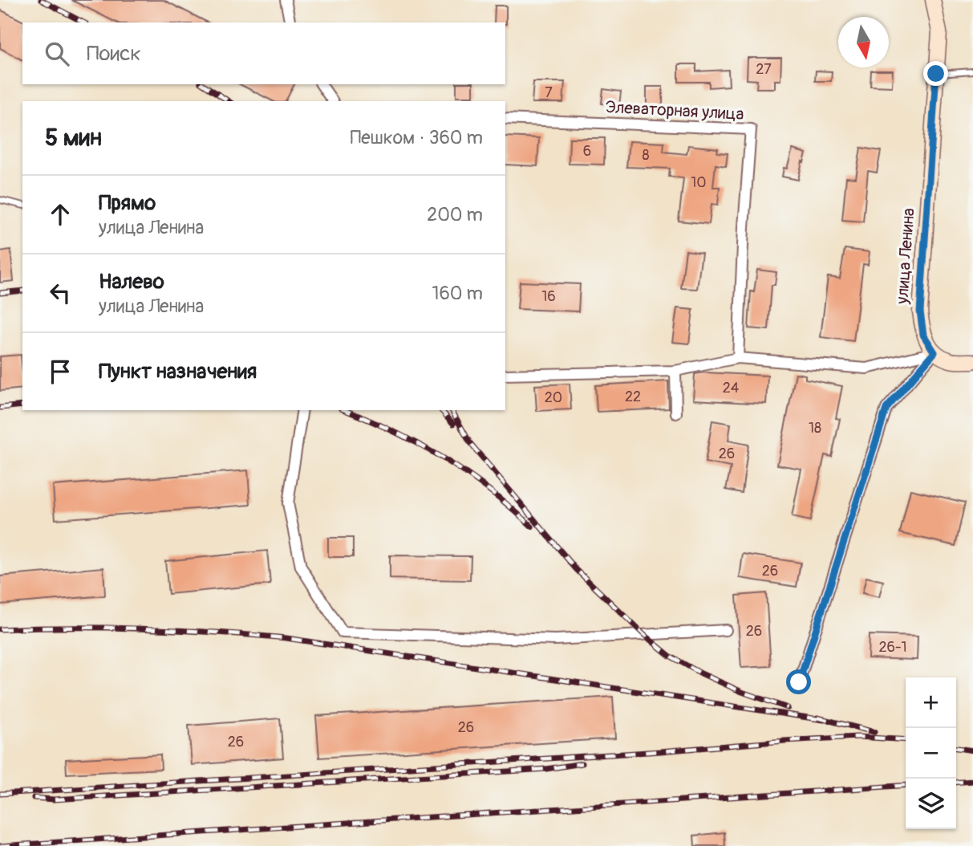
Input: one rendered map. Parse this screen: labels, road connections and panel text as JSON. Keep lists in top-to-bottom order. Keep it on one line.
{"streets":{"main road":["улица Ленина"],"street":["Элеваторная улица"]},"house_numbers":["27","7","6","8","10","16","24","22","20","18","26","26","26","26-1","26","26"],"north":"bottom","page":{"search":"Поиск","heading":["5 мин","Пешком · 360 m"],"list":[["Прямо","улица Ленина","200 m"],["Налево","улица Ленина","160 m"],"Пункт назначения"],"map_buttons":["+","−"]}}
